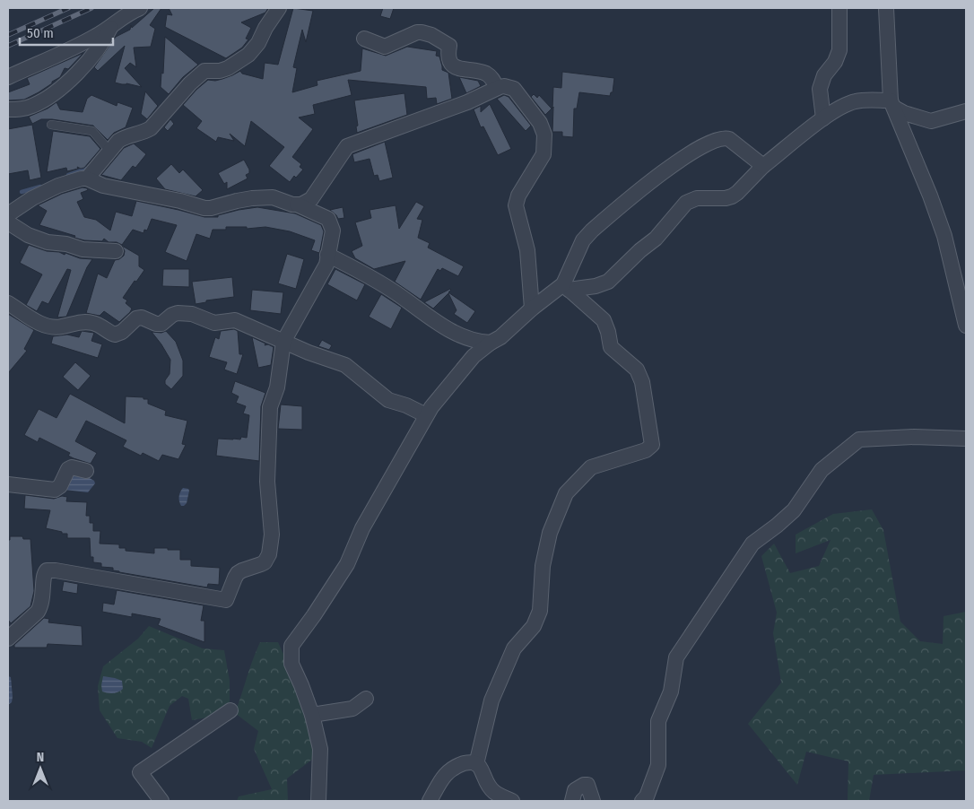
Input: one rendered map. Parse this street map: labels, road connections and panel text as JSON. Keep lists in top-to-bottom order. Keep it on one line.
{"scale_bar":"50 m","north":"top"}
